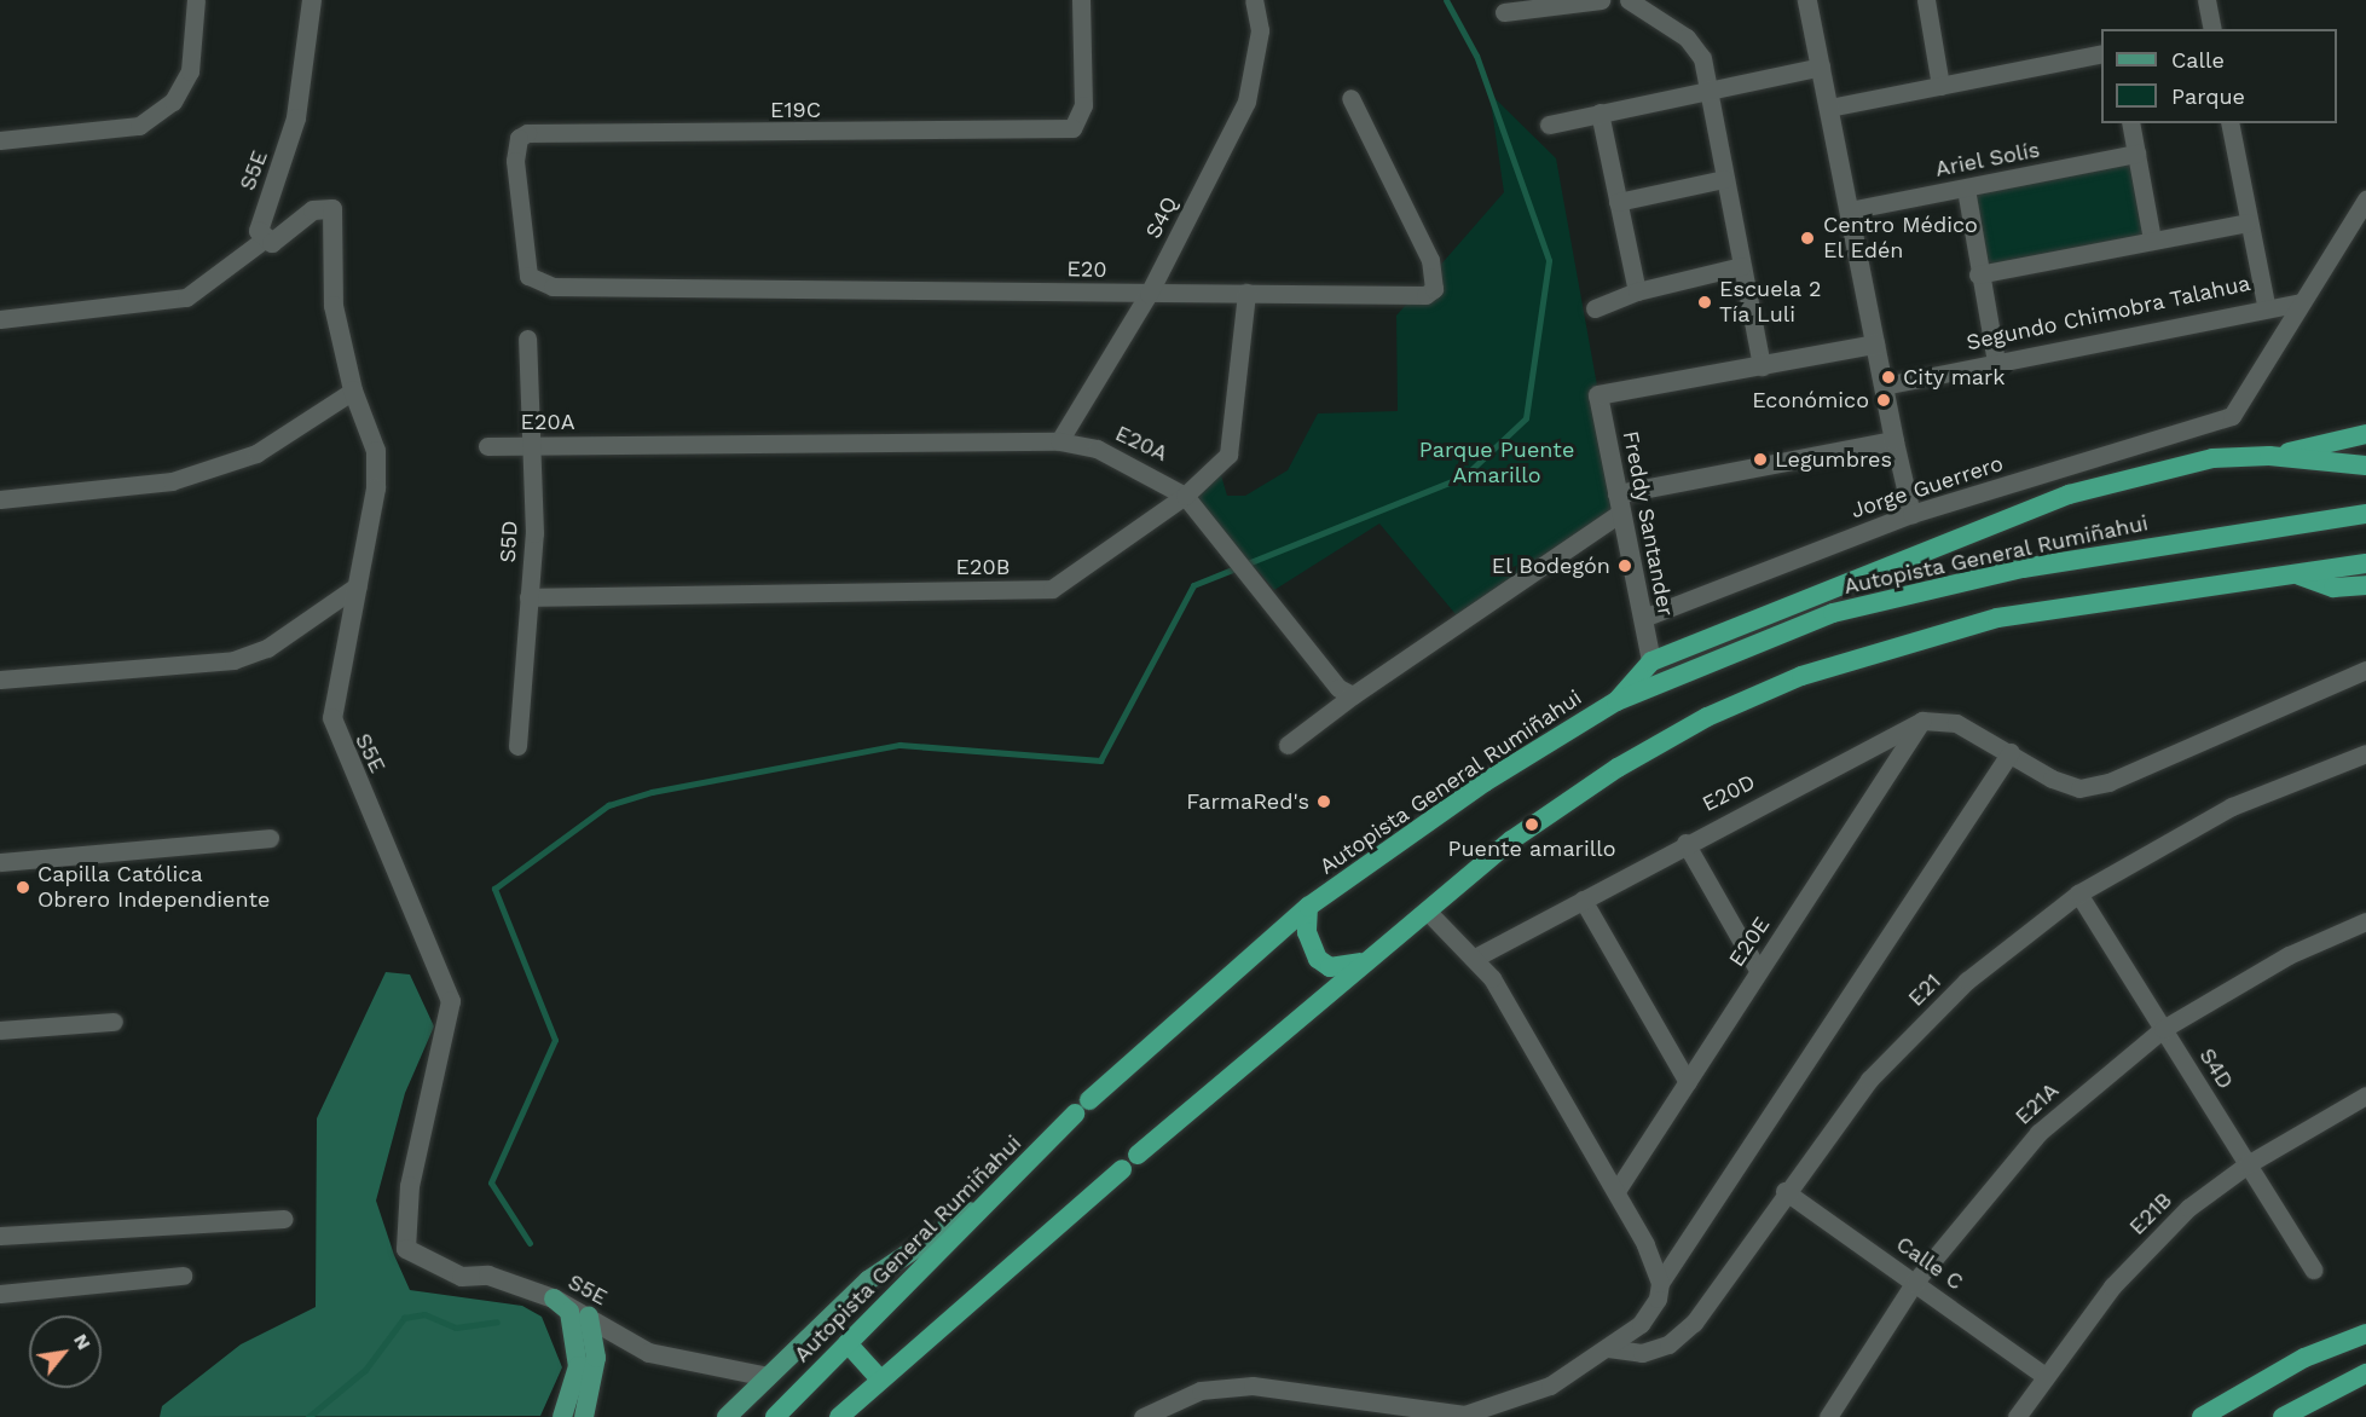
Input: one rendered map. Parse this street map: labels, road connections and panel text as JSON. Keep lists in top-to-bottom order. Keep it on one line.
{"streets":{"highway":["Autopista General Rumiñahui"],"street":["E19C","Ariel Solís","S5E","S4Q","E20","Segundo Chimobra Talahua","E20A","Jorge Guerrero","Freddy Santander","S5D","E20B","E20D","E20E","E21","S4D","E21A","E21B","Calle C"]},"crossings":[["E19C","E20"],["S4Q","E20"],["S4Q","E20A"],["E20","E20B"],["Segundo Chimobra Talahua","Jorge Guerrero"],["E20A","S5D"],["E20A","E20B"],["Jorge Guerrero","Freddy Santander"],["S5D","E20B"],["E20D","E20E"],["E21","S4D"],["E21","Calle C"],["S4D","E21A"],["S4D","E21B"],["E21A","Calle C"],["E21B","Calle C"]],"parks":["Parque Puente Amarillo"],"places":["Centro Médico El Edén","Escuela 2 Tía Luli","City mark","Económico","Legumbres","El Bodegón","FarmaRed's","Puente amarillo","Capilla Católica Obrero Independiente"],"legend":["Calle","Parque"],"north":"top right"}
